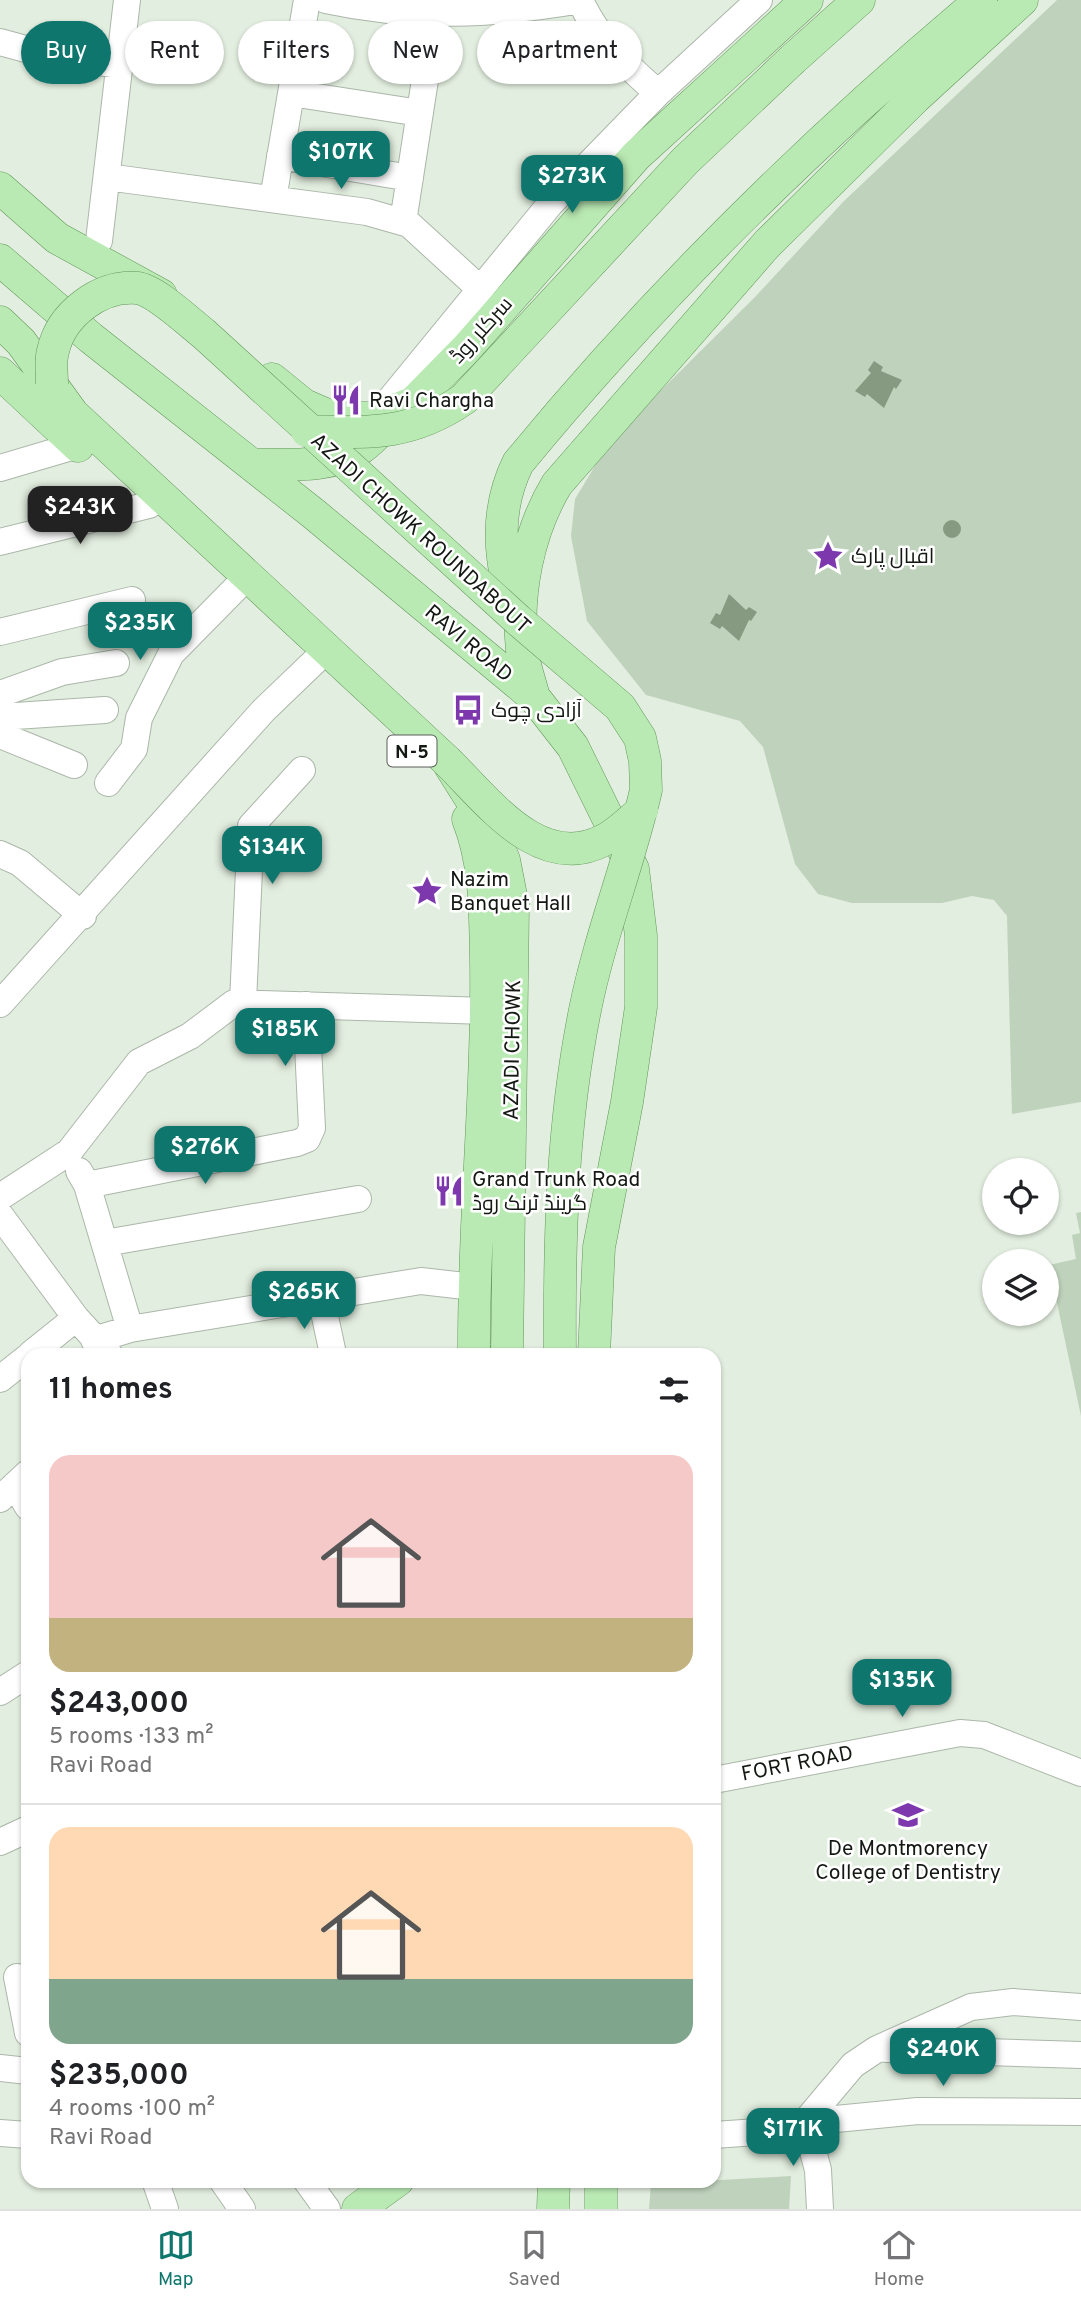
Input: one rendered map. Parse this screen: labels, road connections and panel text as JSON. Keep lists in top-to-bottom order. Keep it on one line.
{"streets":{"main road":["سرکلر روڈ","AZADI CHOWK ROUNDABOUT","RAVI ROAD","N-5","AZADI CHOWK"],"street":["FORT ROAD"]},"crossings":[["سرکلر روڈ","AZADI CHOWK ROUNDABOUT"],["سرکلر روڈ","RAVI ROAD"]],"places":{"restaurant":["Ravi Chargha","Grand Trunk Road گرینڈ ٹرنک روڈ"],"place":["اقبال پارک","Nazim Banquet Hall"],"bus stop":["آزادی چوک"],"school or university":["De Montmorency College of Dentistry"]},"page":{"chip":["Buy","Rent","Filters","New","Apartment"],"price":["$107K","$273K","$243K","$235K","$134K","$185K","$276K","$265K","$135K","$240K","$171K"],"heading":"11 homes","list":[{"name":"$243,000","note":"5 rooms · 133 m² · Ravi Road"},{"name":"$235,000","note":"4 rooms · 100 m² · Ravi Road"}],"tabs":["Map","Saved","Home"]}}
